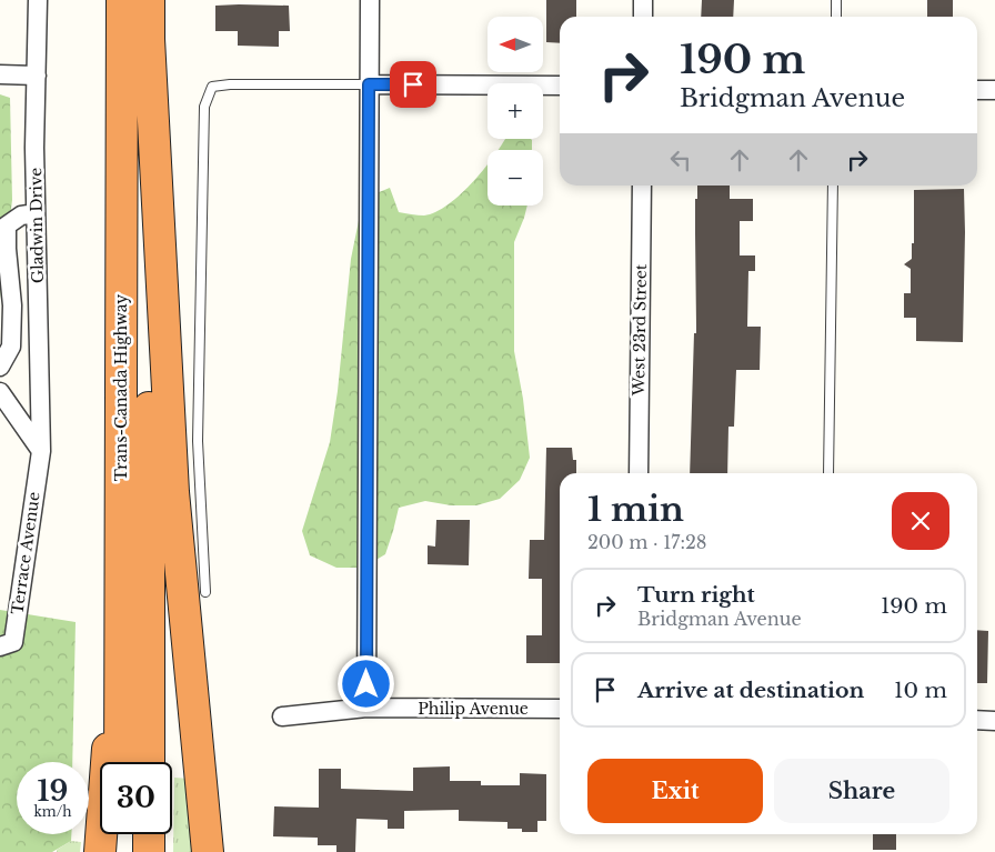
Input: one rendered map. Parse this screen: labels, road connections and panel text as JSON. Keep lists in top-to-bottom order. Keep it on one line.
{"streets":{"highway":["Trans-Canada Highway"],"street":["Gladwin Drive","West 23rd Street","Terrace Avenue","Philip Avenue"]},"crossings":[["Gladwin Drive","Terrace Avenue"]],"north":"left","page":{"map_buttons":["+","−"],"turn":["190 m","Bridgman Avenue"],"heading":["1 min","200 m · 17:28"],"list":[{"name":"Turn right","note":"Bridgman Avenue","value":"190 m"},{"name":"Arrive at destination","value":"10 m"}],"buttons":["Exit","Share"],"speed":"19 km/h","limit":"30"}}
